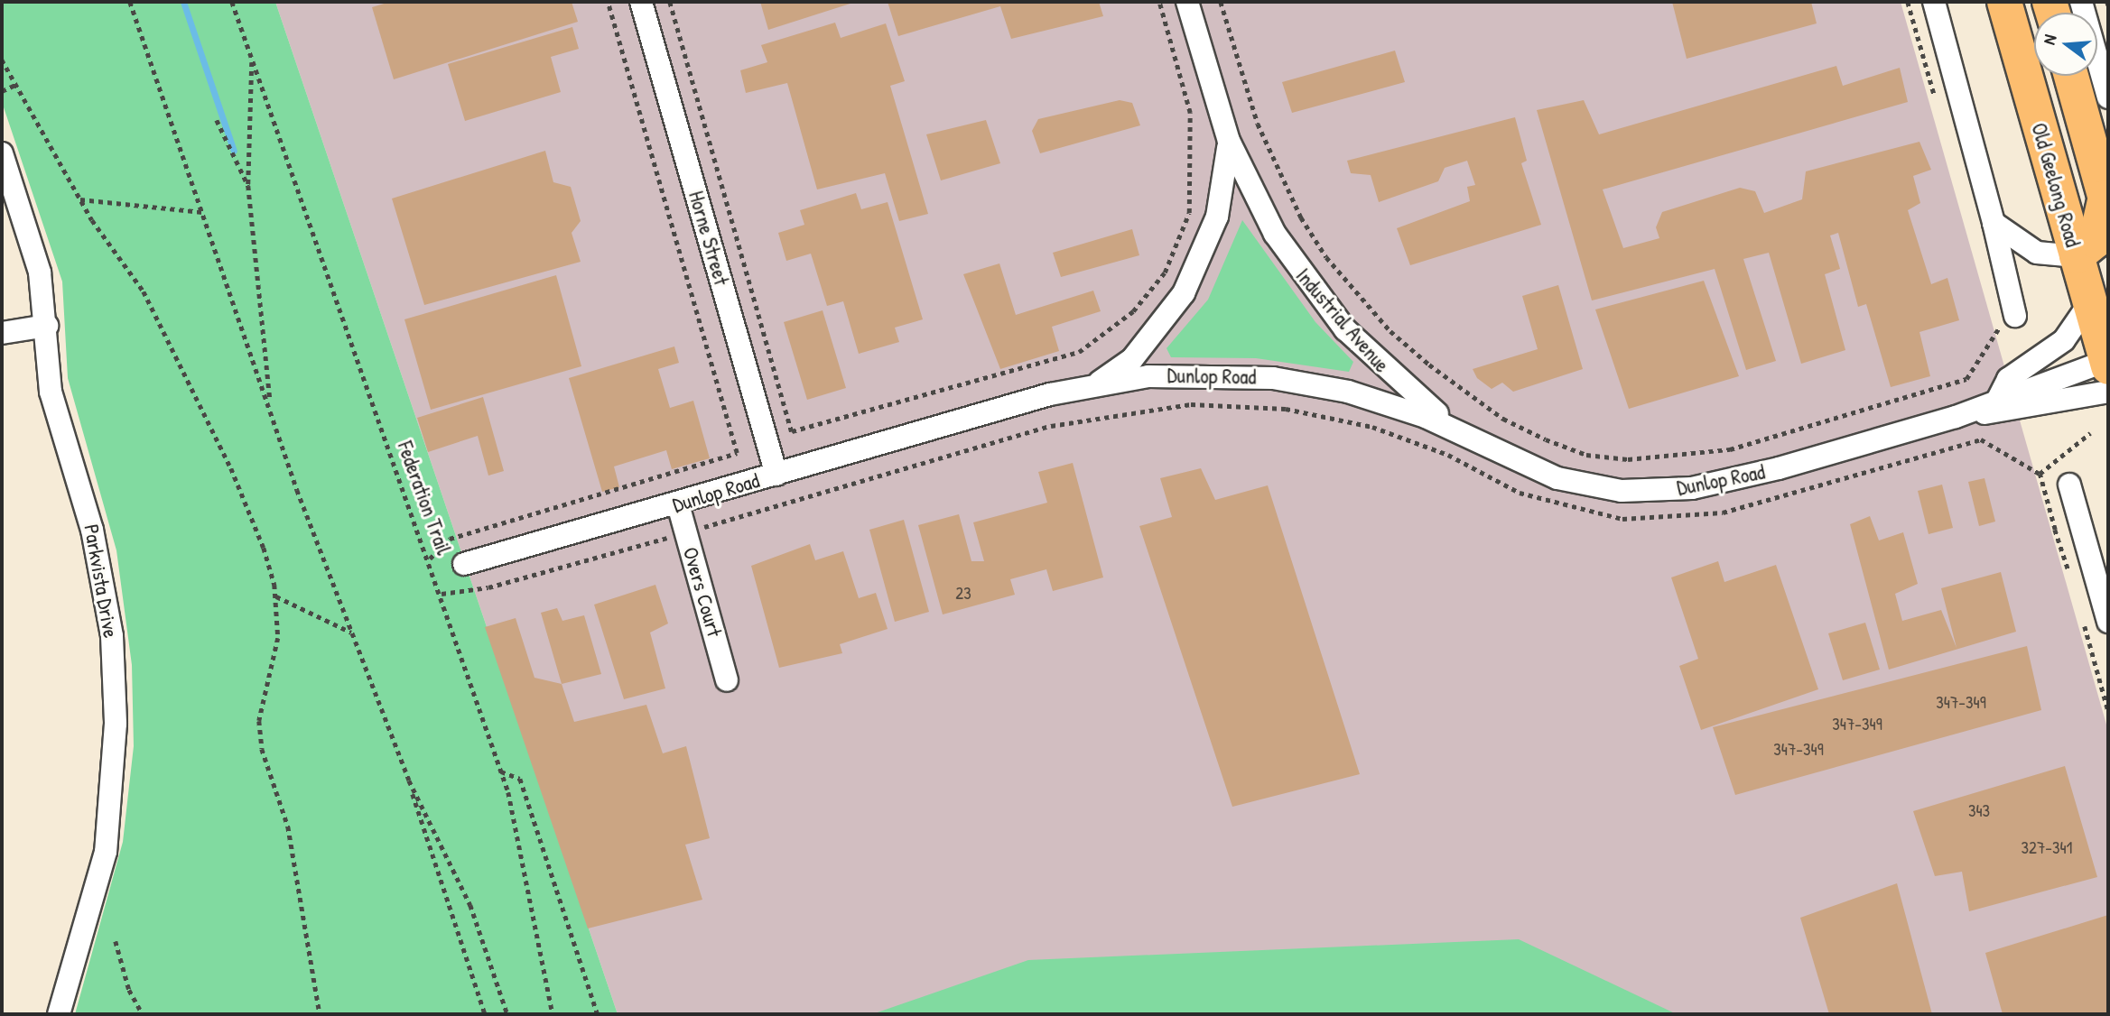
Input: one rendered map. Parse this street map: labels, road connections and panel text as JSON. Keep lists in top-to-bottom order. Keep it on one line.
{"streets":{"main road":["Old Geelong Road"],"street":["Horne Street","Industrial Avenue","Dunlop Road","Parkvista Drive","Overs Court"],"path":["Federation Trail"]},"crossings":[["Old Geelong Road","Dunlop Road"],["Horne Street","Dunlop Road"],["Industrial Avenue","Dunlop Road"],["Dunlop Road","Overs Court"]],"house_numbers":["23","347-349","347-349","347-349","343","327-341"],"north":"left"}
